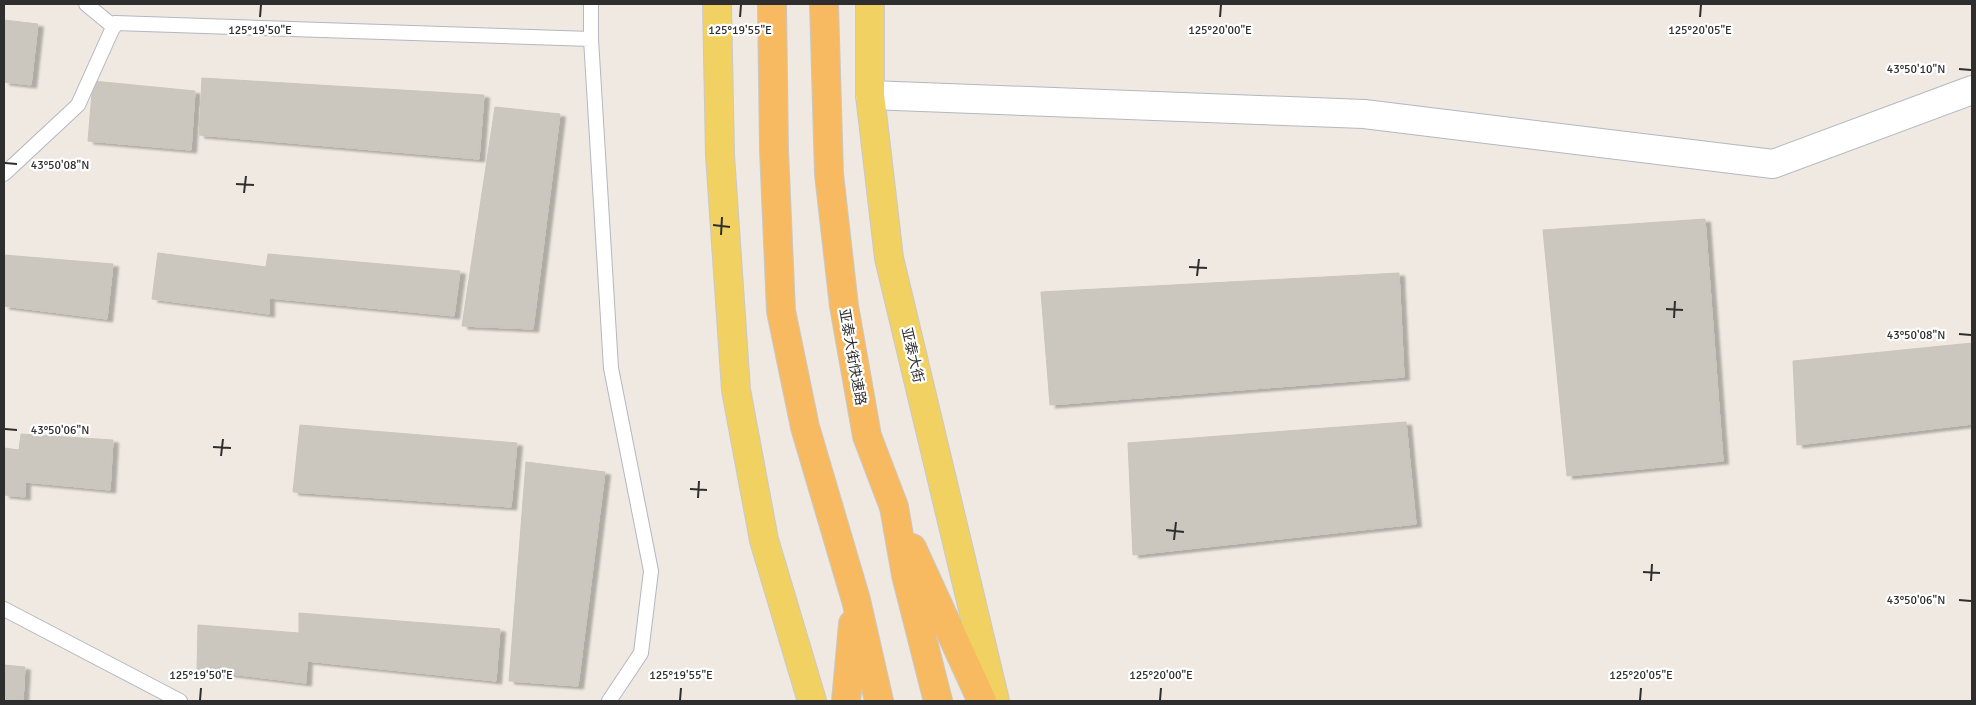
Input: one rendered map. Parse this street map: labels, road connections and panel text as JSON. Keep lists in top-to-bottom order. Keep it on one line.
{"streets":{"highway":["亚泰大街快速路"],"main road":["亚泰大街"]},"coordinates":["125°19'50\"E","125°19'55\"E","125°20'00\"E","125°20'05\"E","43°50'10\"N","43°50'08\"N","43°50'06\"N"]}
